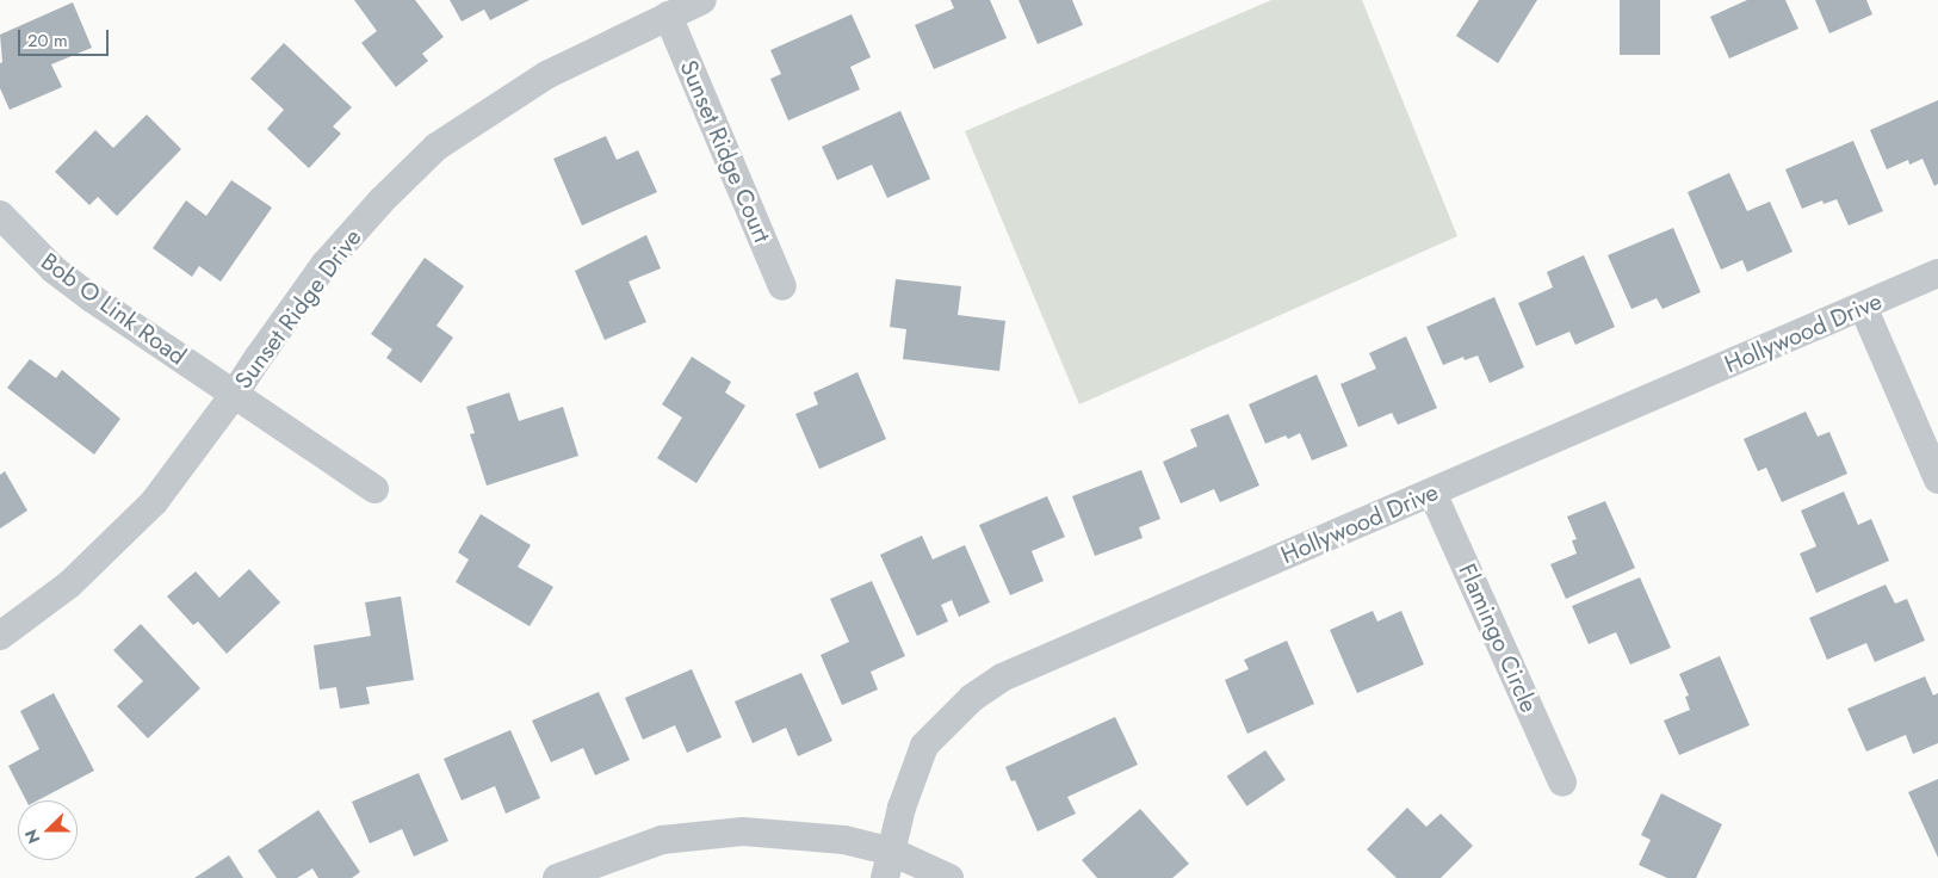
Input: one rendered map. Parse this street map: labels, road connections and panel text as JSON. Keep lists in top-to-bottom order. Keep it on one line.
{"streets":{"street":["Sunset Ridge Court","Bob O Link Road","Sunset Ridge Drive","Hollywood Drive","Flamingo Circle"]},"crossings":[["Sunset Ridge Court","Sunset Ridge Drive"],["Bob O Link Road","Sunset Ridge Drive"],["Hollywood Drive","Flamingo Circle"]],"scale_bar":"20 m","north":"left"}
